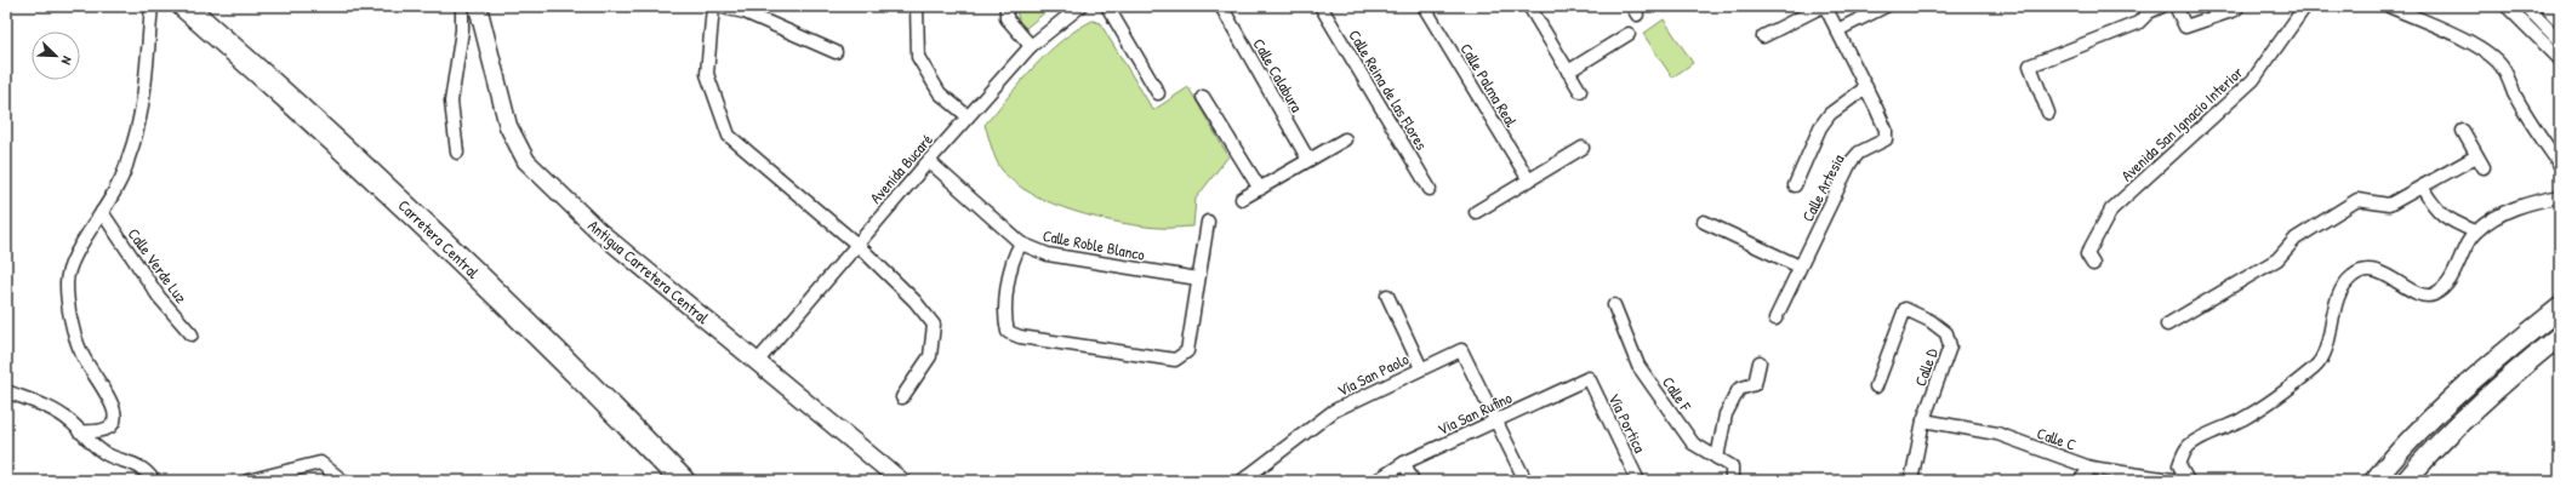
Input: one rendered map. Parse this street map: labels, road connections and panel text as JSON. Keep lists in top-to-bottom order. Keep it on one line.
{"streets":{"highway":["Carretera Central"],"street":["Calle Calabura","Calle Palma Real","Calle Reina de las Flores","Avenida San Ignacio Interior","Avenida Bucaré","Calle Artesia","Calle Roble Blanco","Calle Verde Luz","Antigua Carretera Central","Calle D","Vía San Paolo","Calle F","Via San Rufino","Vía Portica","Calle C"]},"crossings":[["Avenida Bucaré","Calle Roble Blanco"],["Avenida Bucaré","Antigua Carretera Central"],["Calle D","Calle C"],["Vía San Paolo","Via San Rufino"],["Via San Rufino","Vía Portica"]],"north":"bottom right"}
